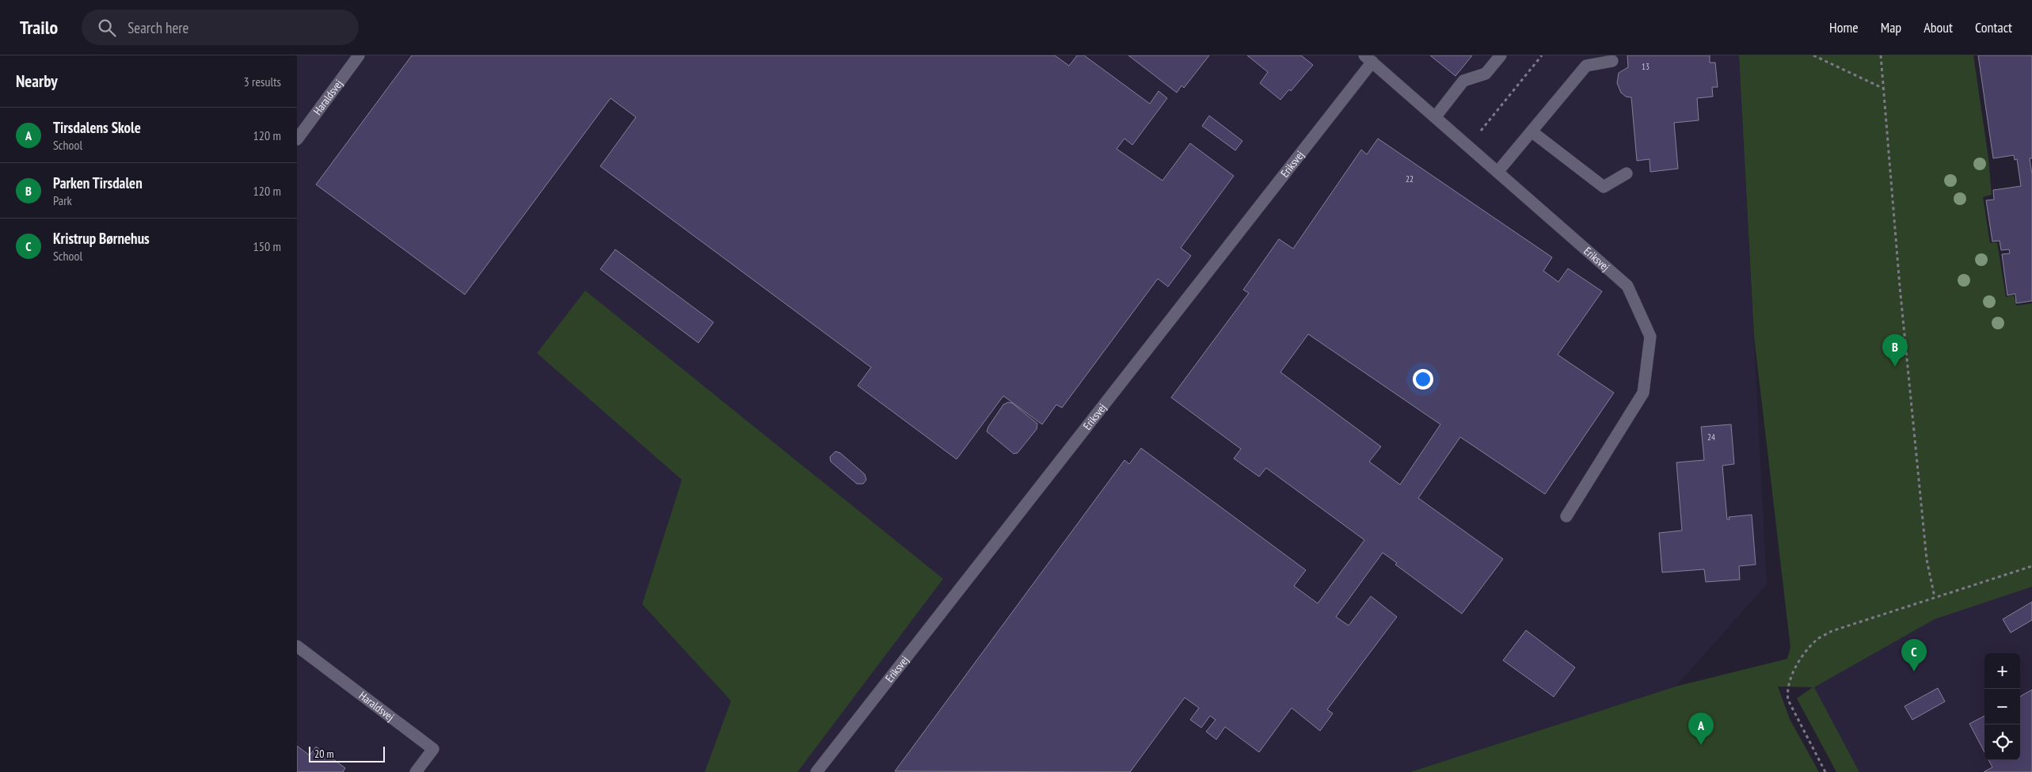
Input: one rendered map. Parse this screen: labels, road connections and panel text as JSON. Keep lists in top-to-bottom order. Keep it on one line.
{"streets":{"street":["Haraldsvej","Eriksvej"]},"house_numbers":["13","22","24"],"scale_bar":"20 m","page":{"header":"Trailo","search":"Search here","nav":["Home","Map","About","Contact"],"heading":["Nearby","3 results"],"list":[{"mark":"A","name":"Tirsdalens Skole","note":"School","value":"120 m"},{"mark":"B","name":"Parken Tirsdalen","note":"Park","value":"120 m"},{"mark":"C","name":"Kristrup Børnehus","note":"School","value":"150 m"}],"pins":["B","C","A"],"map_buttons":["+","−"],"scale":"20 m"}}
